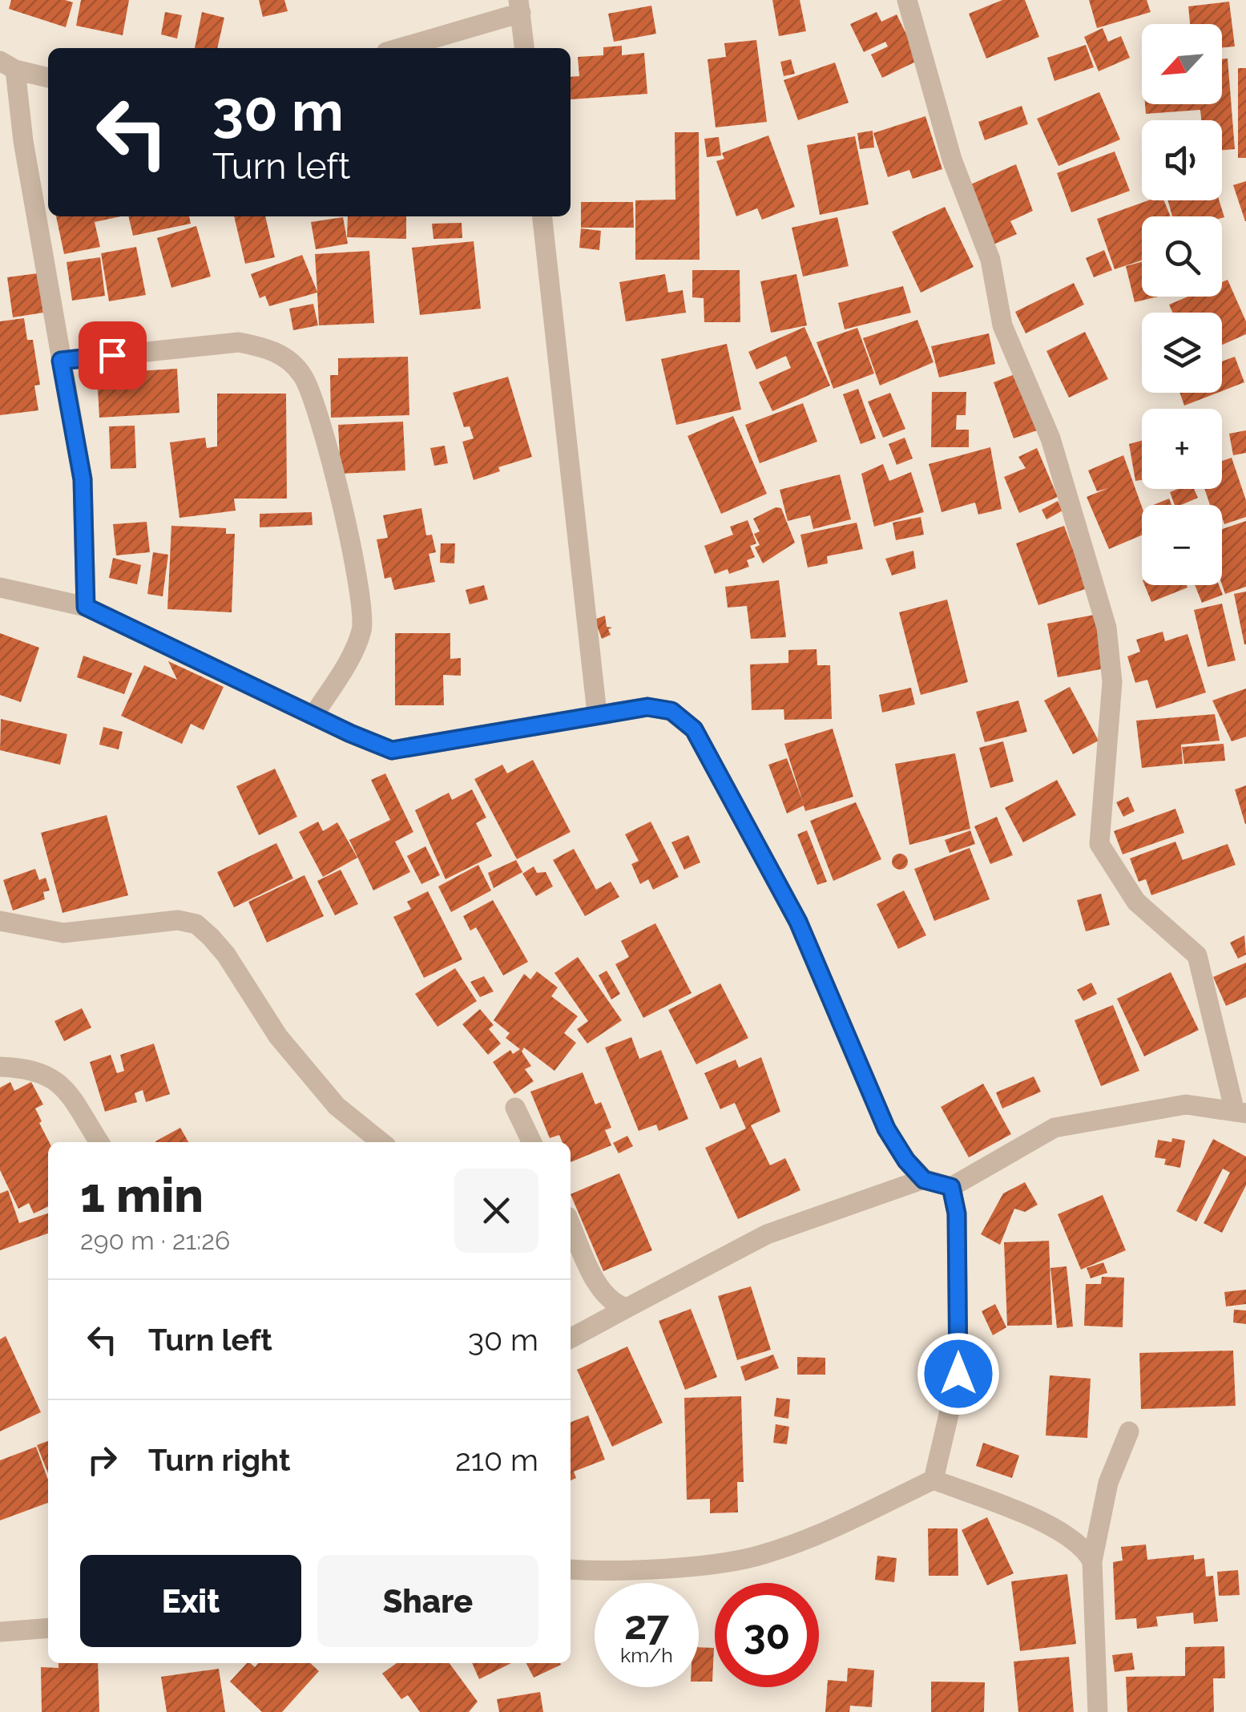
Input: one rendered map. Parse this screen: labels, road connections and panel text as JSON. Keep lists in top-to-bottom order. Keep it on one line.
{"north":"bottom left","page":{"map_buttons":["+","−"],"turn":["30 m","Turn left"],"heading":["1 min","290 m · 21:26"],"list":[{"name":"Turn left","value":"30 m"},{"name":"Turn right","value":"210 m"}],"buttons":["Exit","Share"],"speed":"27 km/h","limit":"30"}}
